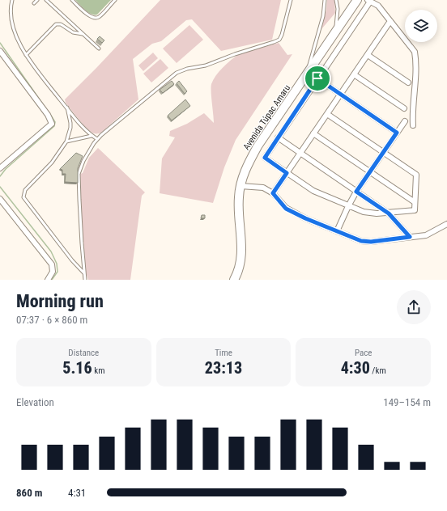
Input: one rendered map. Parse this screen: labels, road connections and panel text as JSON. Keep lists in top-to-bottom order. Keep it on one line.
{"streets":{"highway":["Avenida Túpac Amaru"]},"page":{"heading":["Morning run","07:37 · 6 × 860 m"],"stats":[["Distance","5.16 km"],["Time","23:13"],["Pace","4:30 /km"]],"chart":["Elevation","149–154 m"],"list":[{"name":"860 m","note":"4:31"}]}}
